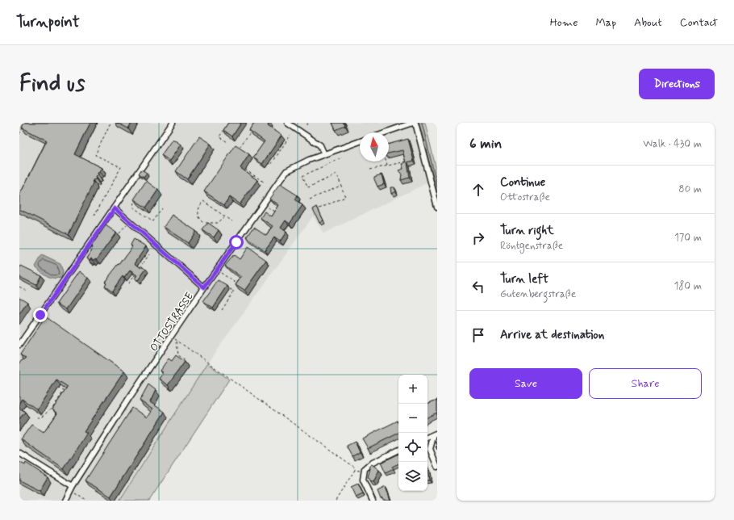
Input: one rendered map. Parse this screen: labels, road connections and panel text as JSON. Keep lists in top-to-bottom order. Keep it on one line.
{"streets":{"street":["OTTOSTRASSE"]},"north":"top","page":{"header":"Turnpoint","nav":["Home","Map","About","Contact"],"buttons":["Directions",["Save","Share"]],"title":"Find us","heading":["6 min","Walk · 430 m"],"list":[["Continue","Ottostraße","80 m"],["Turn right","Röntgenstraße","170 m"],["Turn left","Gutenbergstraße","180 m"],"Arrive at destination"],"map_buttons":["+","−"]}}
